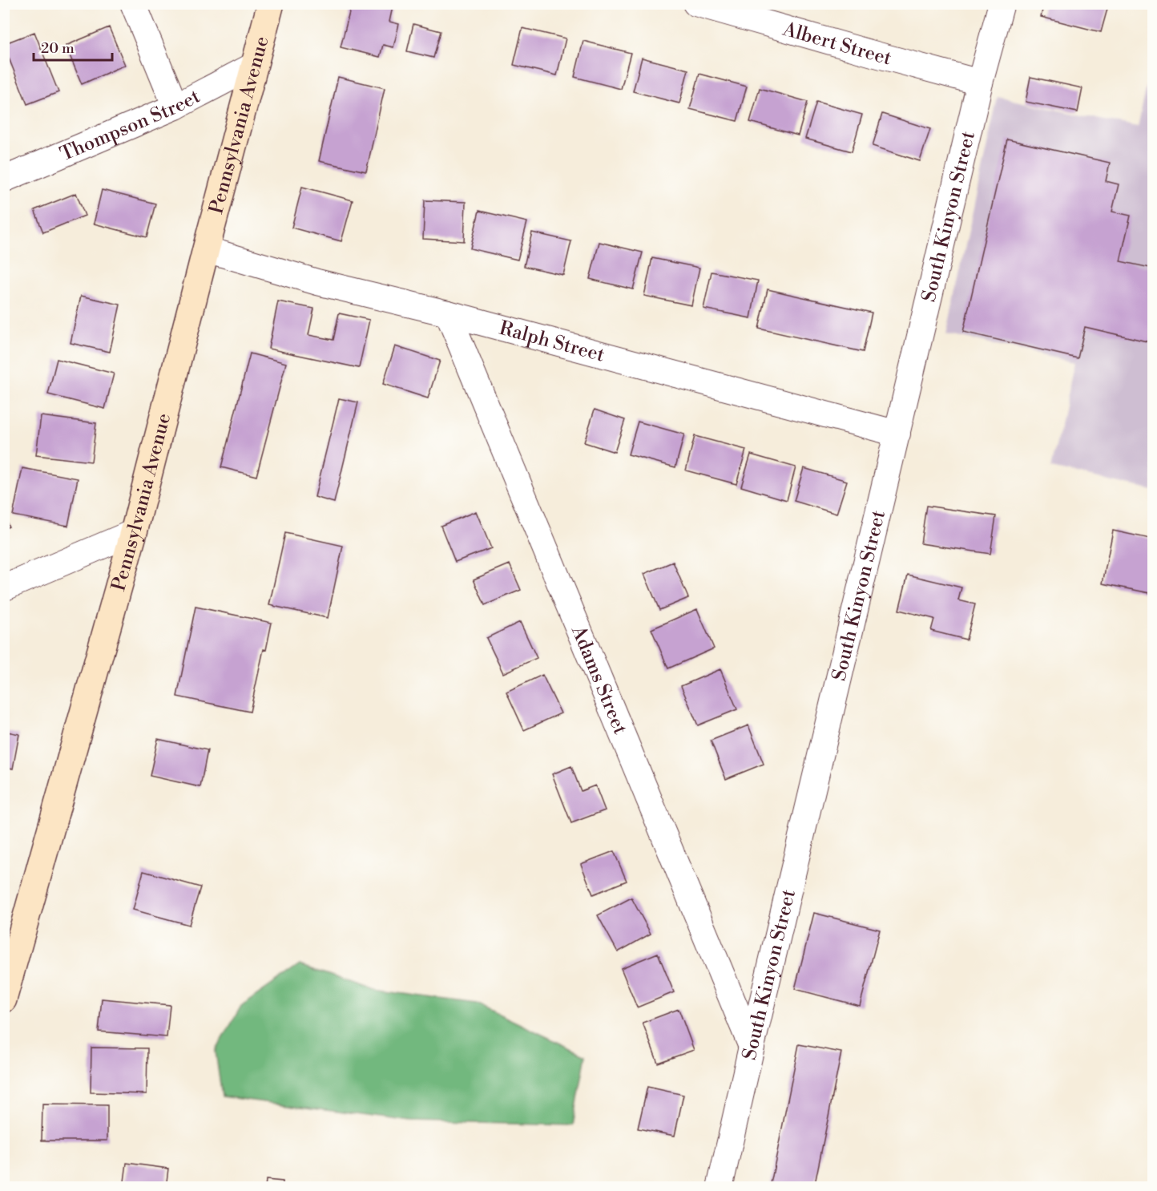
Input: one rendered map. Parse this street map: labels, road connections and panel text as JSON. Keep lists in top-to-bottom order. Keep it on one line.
{"streets":{"main road":["Pennsylvania Avenue"],"street":["Albert Street","Thompson Street","South Kinyon Street","Ralph Street","Adams Street"]},"crossings":[["Albert Street","South Kinyon Street"],["Thompson Street","Pennsylvania Avenue"],["Pennsylvania Avenue","Ralph Street"],["South Kinyon Street","Ralph Street"],["South Kinyon Street","Adams Street"],["Ralph Street","Adams Street"]],"scale_bar":"20 m"}
